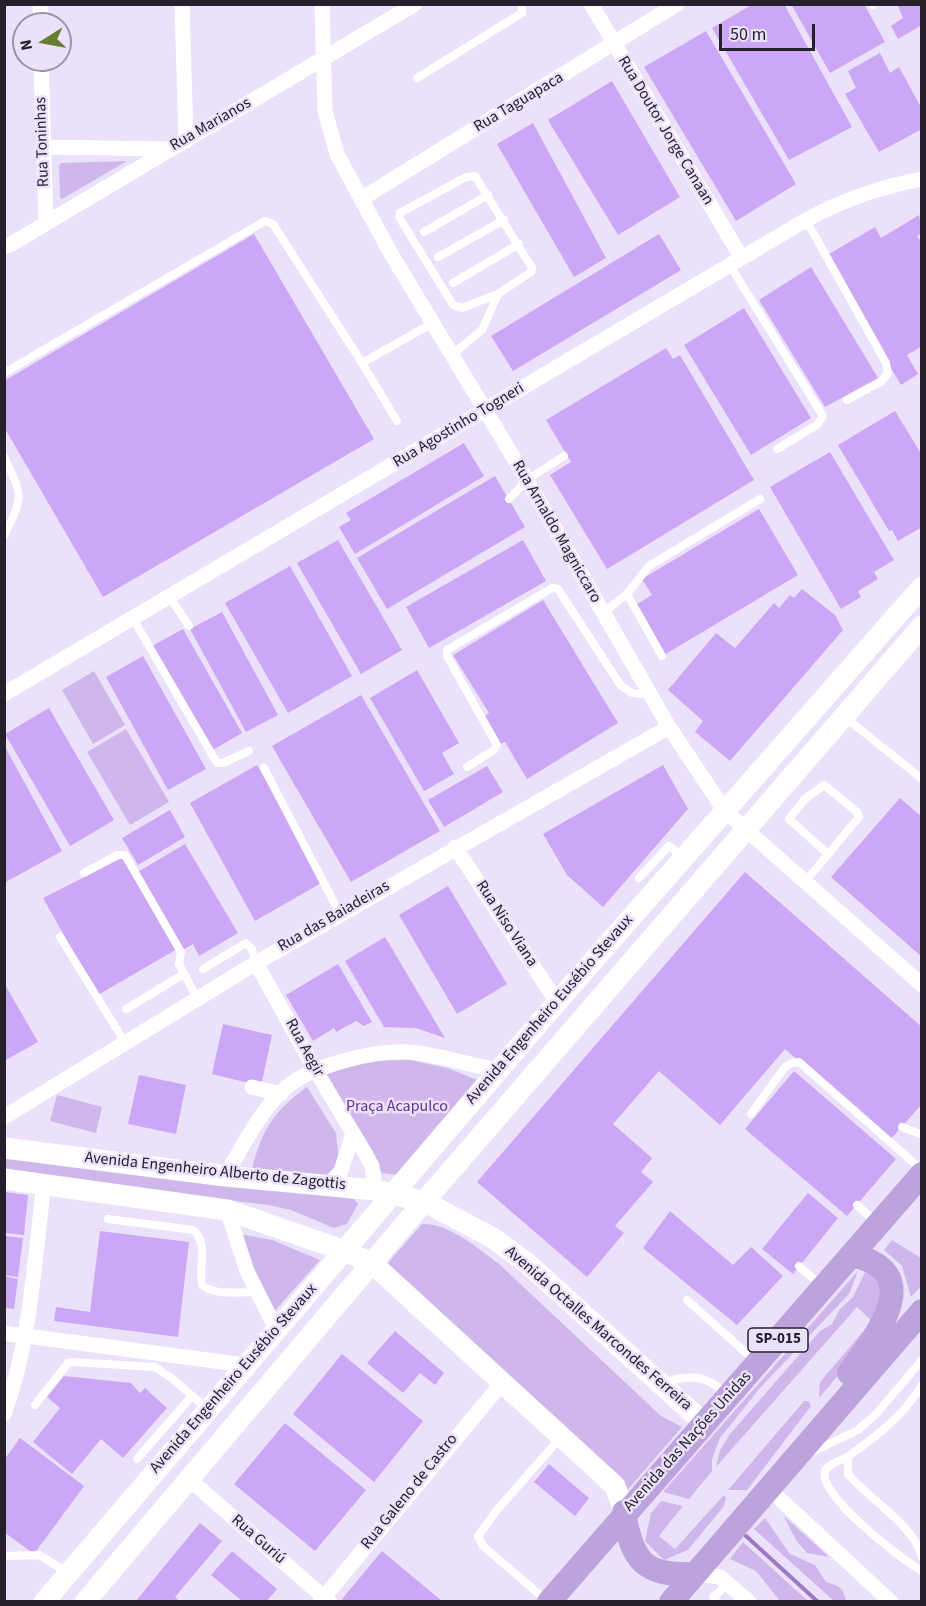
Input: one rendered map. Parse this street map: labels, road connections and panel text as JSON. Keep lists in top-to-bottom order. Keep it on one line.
{"streets":{"highway":["SP-015","Avenida das Nações Unidas"],"main road":["Avenida Engenheiro Eusébio Stevaux","Avenida Engenheiro Alberto de Zagottis","Avenida Octalles Marcondes Ferreira"],"street":["Rua Taguapaca","Rua Marianos","Rua Doutor Jorge Canaan","Rua Toninhas","Rua Agostinho Togneri","Rua Arnaldo Magniccaro","Rua das Baiadeiras","Rua Niso Viana","Rua Aegir","Rua Galeno de Castro","Rua Guriú"]},"crossings":[["Rua Taguapaca","Rua Doutor Jorge Canaan"],["Rua Taguapaca","Rua Arnaldo Magniccaro"],["Rua Marianos","Rua Toninhas"],["Rua Marianos","Rua Arnaldo Magniccaro"],["Rua Doutor Jorge Canaan","Rua Agostinho Togneri"],["Rua Agostinho Togneri","Rua Arnaldo Magniccaro"],["Rua Arnaldo Magniccaro","Rua das Baiadeiras"],["Rua Arnaldo Magniccaro","Avenida Engenheiro Eusébio Stevaux"],["Rua das Baiadeiras","Rua Niso Viana"],["Rua das Baiadeiras","Rua Aegir"],["Rua Niso Viana","Avenida Engenheiro Eusébio Stevaux"],["Avenida Engenheiro Eusébio Stevaux","Rua Aegir"],["Avenida Engenheiro Eusébio Stevaux","Avenida Engenheiro Alberto de Zagottis"],["Avenida Engenheiro Eusébio Stevaux","Avenida Octalles Marcondes Ferreira"],["Avenida Engenheiro Eusébio Stevaux","Rua Guriú"],["Rua Aegir","Avenida Engenheiro Alberto de Zagottis"],["Avenida Engenheiro Alberto de Zagottis","Avenida Octalles Marcondes Ferreira"],["Avenida Octalles Marcondes Ferreira","Avenida das Nações Unidas"],["Rua Galeno de Castro","Rua Guriú"]],"parks":["Praça Acapulco"],"scale_bar":"50 m","north":"left"}
